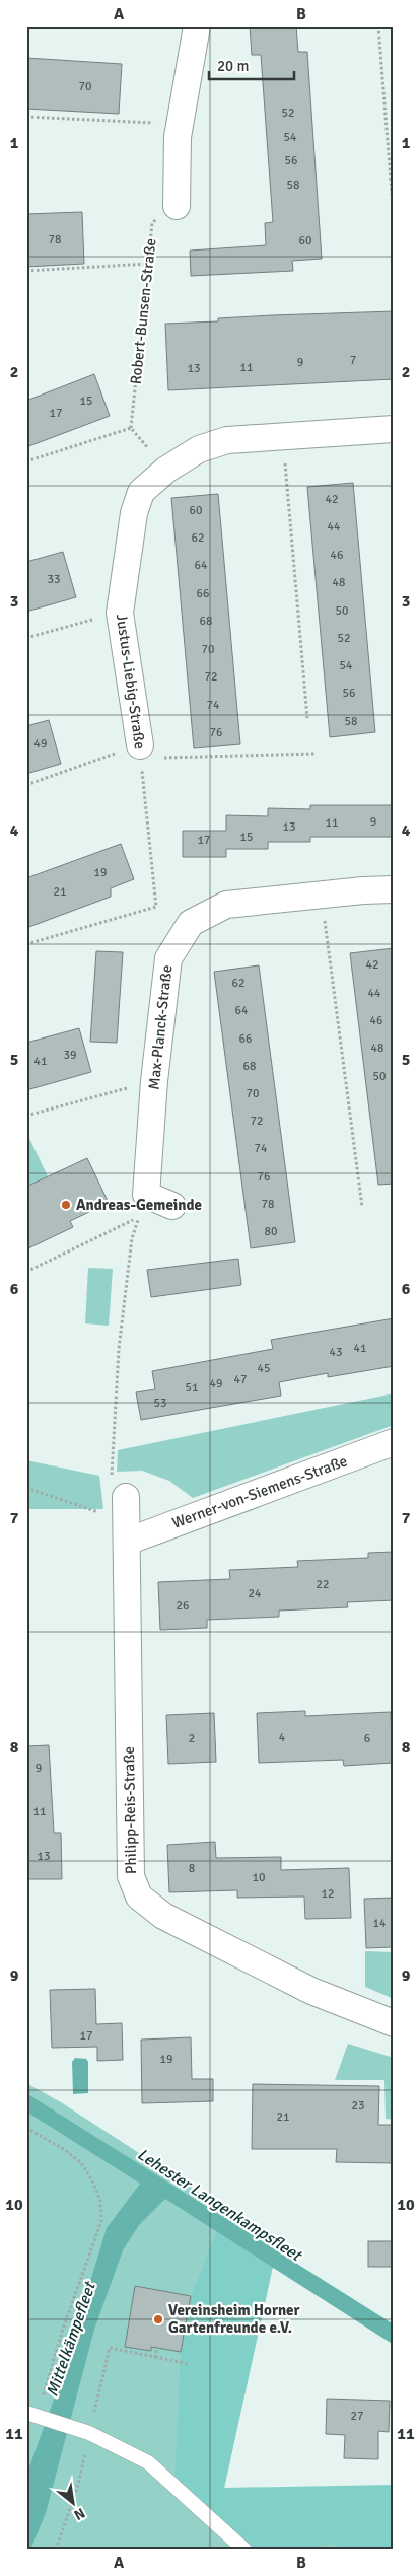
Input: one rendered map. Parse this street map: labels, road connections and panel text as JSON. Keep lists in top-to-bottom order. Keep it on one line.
{"streets":{"street":["Justus-Liebig-Straße","Max-Planck-Straße","Werner-von-Siemens-Straße","Philipp-Reis-Straße"],"path":["Robert-Bunsen-Straße"]},"crossings":[["Werner-von-Siemens-Straße","Philipp-Reis-Straße"]],"water":["Lehester Langenkampsfleet","Mittelkämpefleet"],"places":["Andreas-Gemeinde","Vereinsheim Horner Gartenfreunde e.V."],"house_numbers":["70","52","54","56","58","78","60","7","9","11","13","15","17","42","60","44","62","46","64","33","48","66","50","68","52","70","54","72","56","74","58","76","49","9","11","13","15","17","19","21","42","62","44","64","46","66","48","39","41","68","50","70","72","74","76","78","80","41","43","45","47","49","51","53","22","24","26","4","2","6","9","11","13","8","10","12","14","17","19","23","21","27"],"scale_bar":"20 m","north":"bottom right","grid":{"columns":["A","B"],"rows":["1","2","3","4","5","6","7","8","9","10","11"]}}
